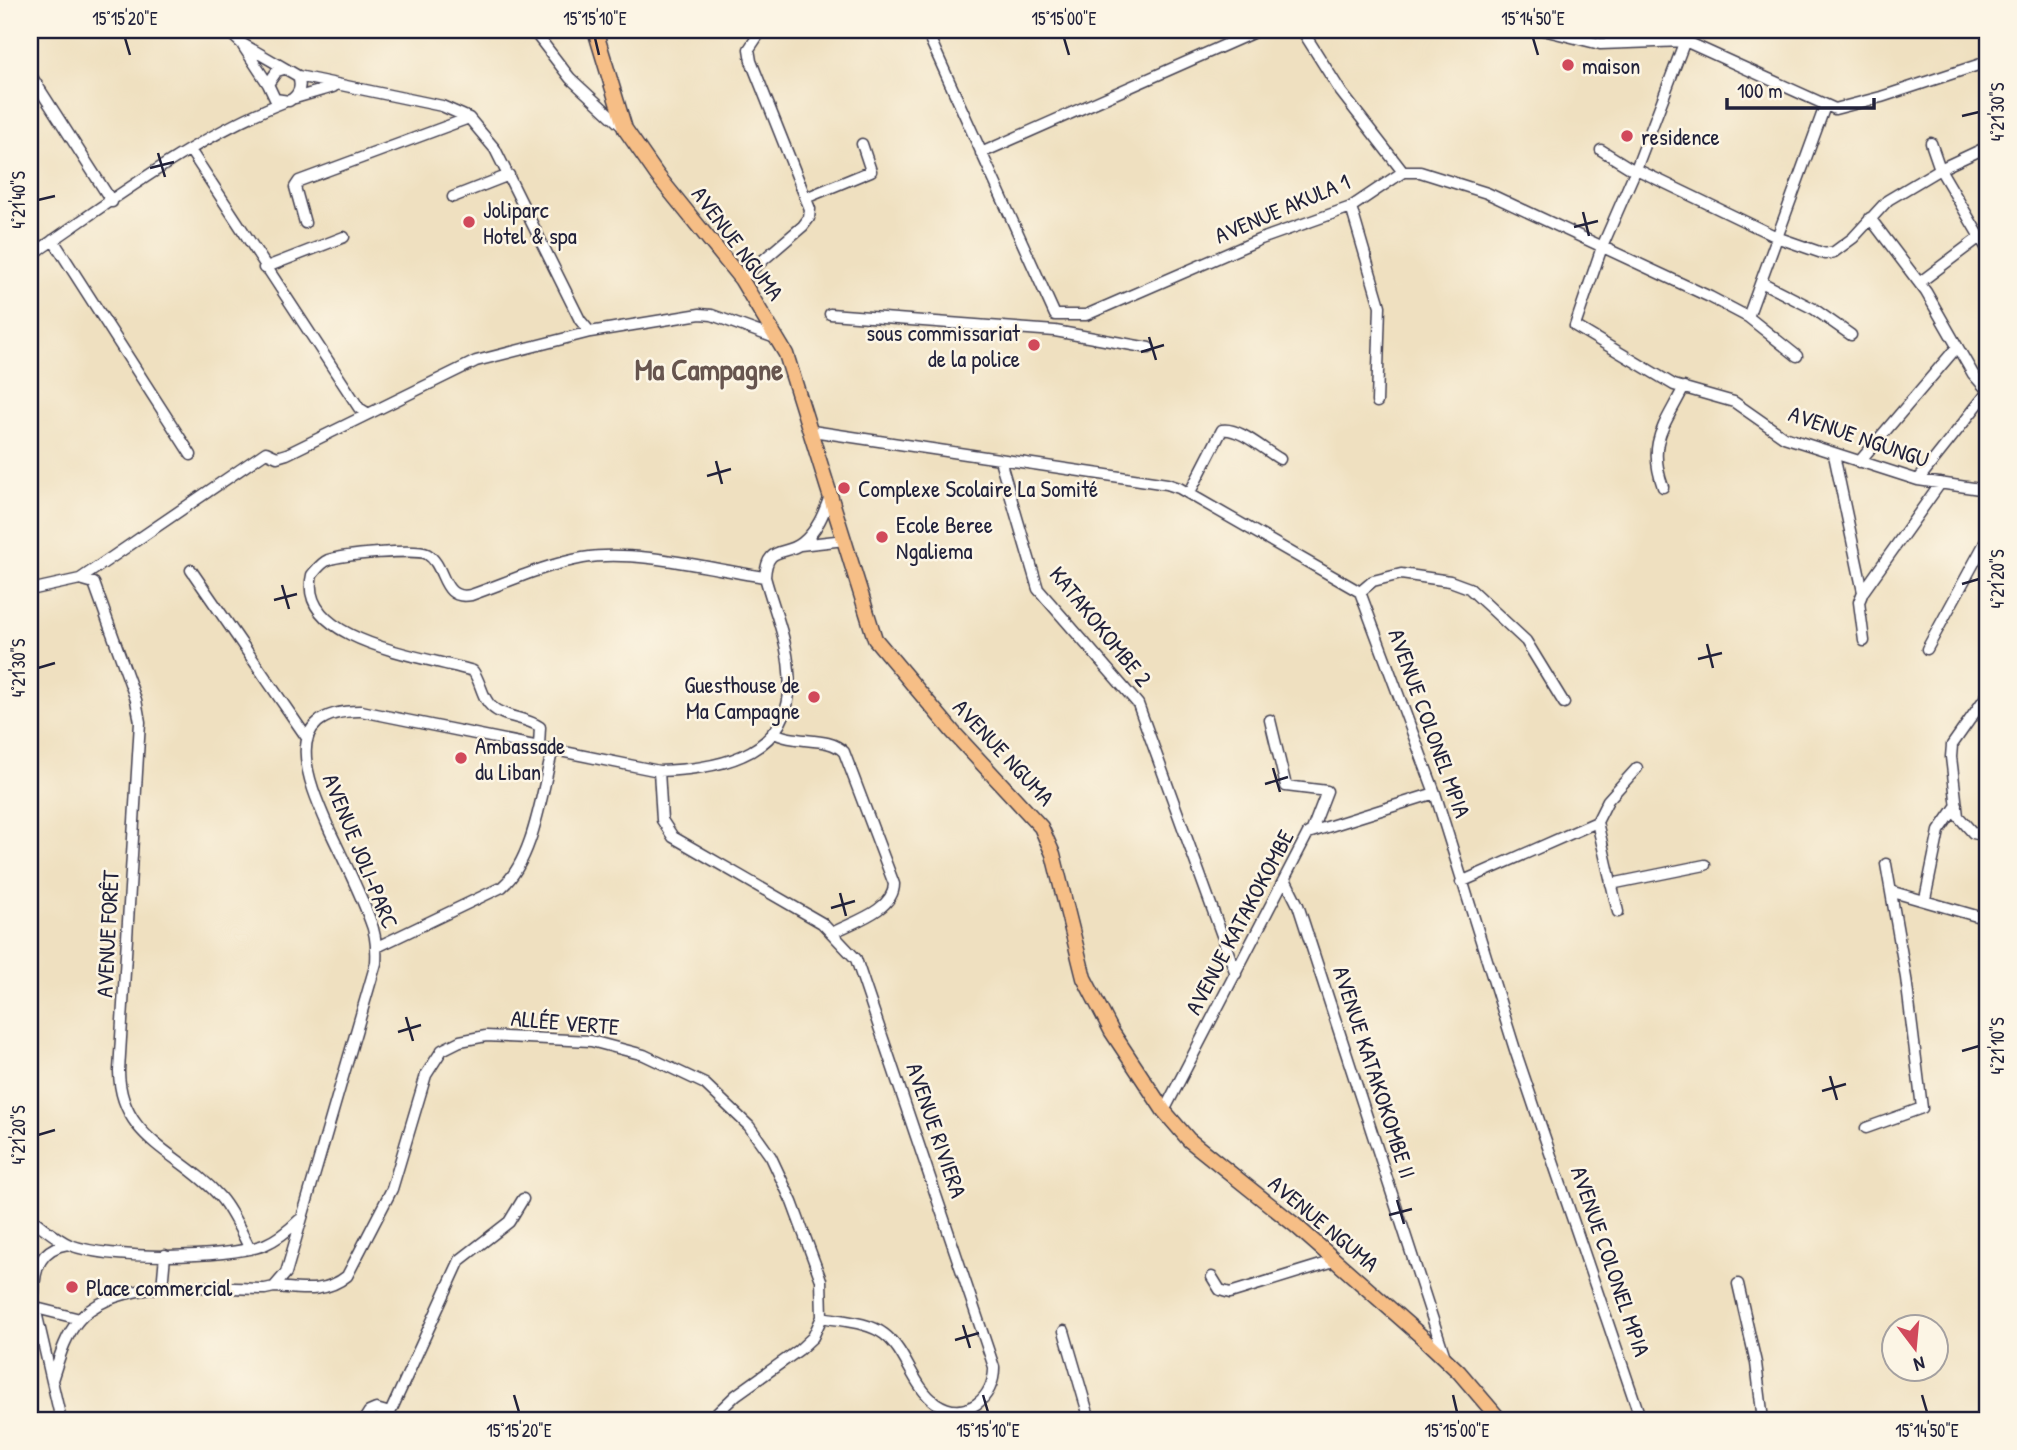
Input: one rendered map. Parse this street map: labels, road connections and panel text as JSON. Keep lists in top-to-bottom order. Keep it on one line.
{"streets":{"main road":["AVENUE NGUMA"],"street":["AVENUE AKULA 1","AVENUE NGUNGU","KATAKOKOMBE 2","AVENUE COLONEL MPIA","AVENUE JOLI-PARC","AVENUE KATAKOKOMBE","AVENUE FORÊT","ALLÉE VERTE","AVENUE KATAKOKOMBE II","AVENUE RIVIERA"]},"crossings":[["AVENUE NGUMA","AVENUE KATAKOKOMBE"],["AVENUE NGUMA","AVENUE KATAKOKOMBE II"],["KATAKOKOMBE 2","AVENUE KATAKOKOMBE"],["AVENUE COLONEL MPIA","AVENUE KATAKOKOMBE"],["AVENUE JOLI-PARC","ALLÉE VERTE"],["AVENUE KATAKOKOMBE","AVENUE KATAKOKOMBE II"],["ALLÉE VERTE","AVENUE RIVIERA"]],"districts":["Ma Campagne"],"places":["maison","residence","Joliparc Hotel & spa","sous commissariat de la police","Complexe Scolaire La Somité","Ecole Beree Ngaliema","Guesthouse de Ma Campagne","Ambassade du Liban","Place commercial"],"scale_bar":"100 m","north":"bottom","coordinates":["15°15'20\"E","15°15'10\"E","15°15'00\"E","15°14'50\"E","4°21'30\"S","4°21'40\"S","4°21'20\"S","4°21'10\"S"]}
